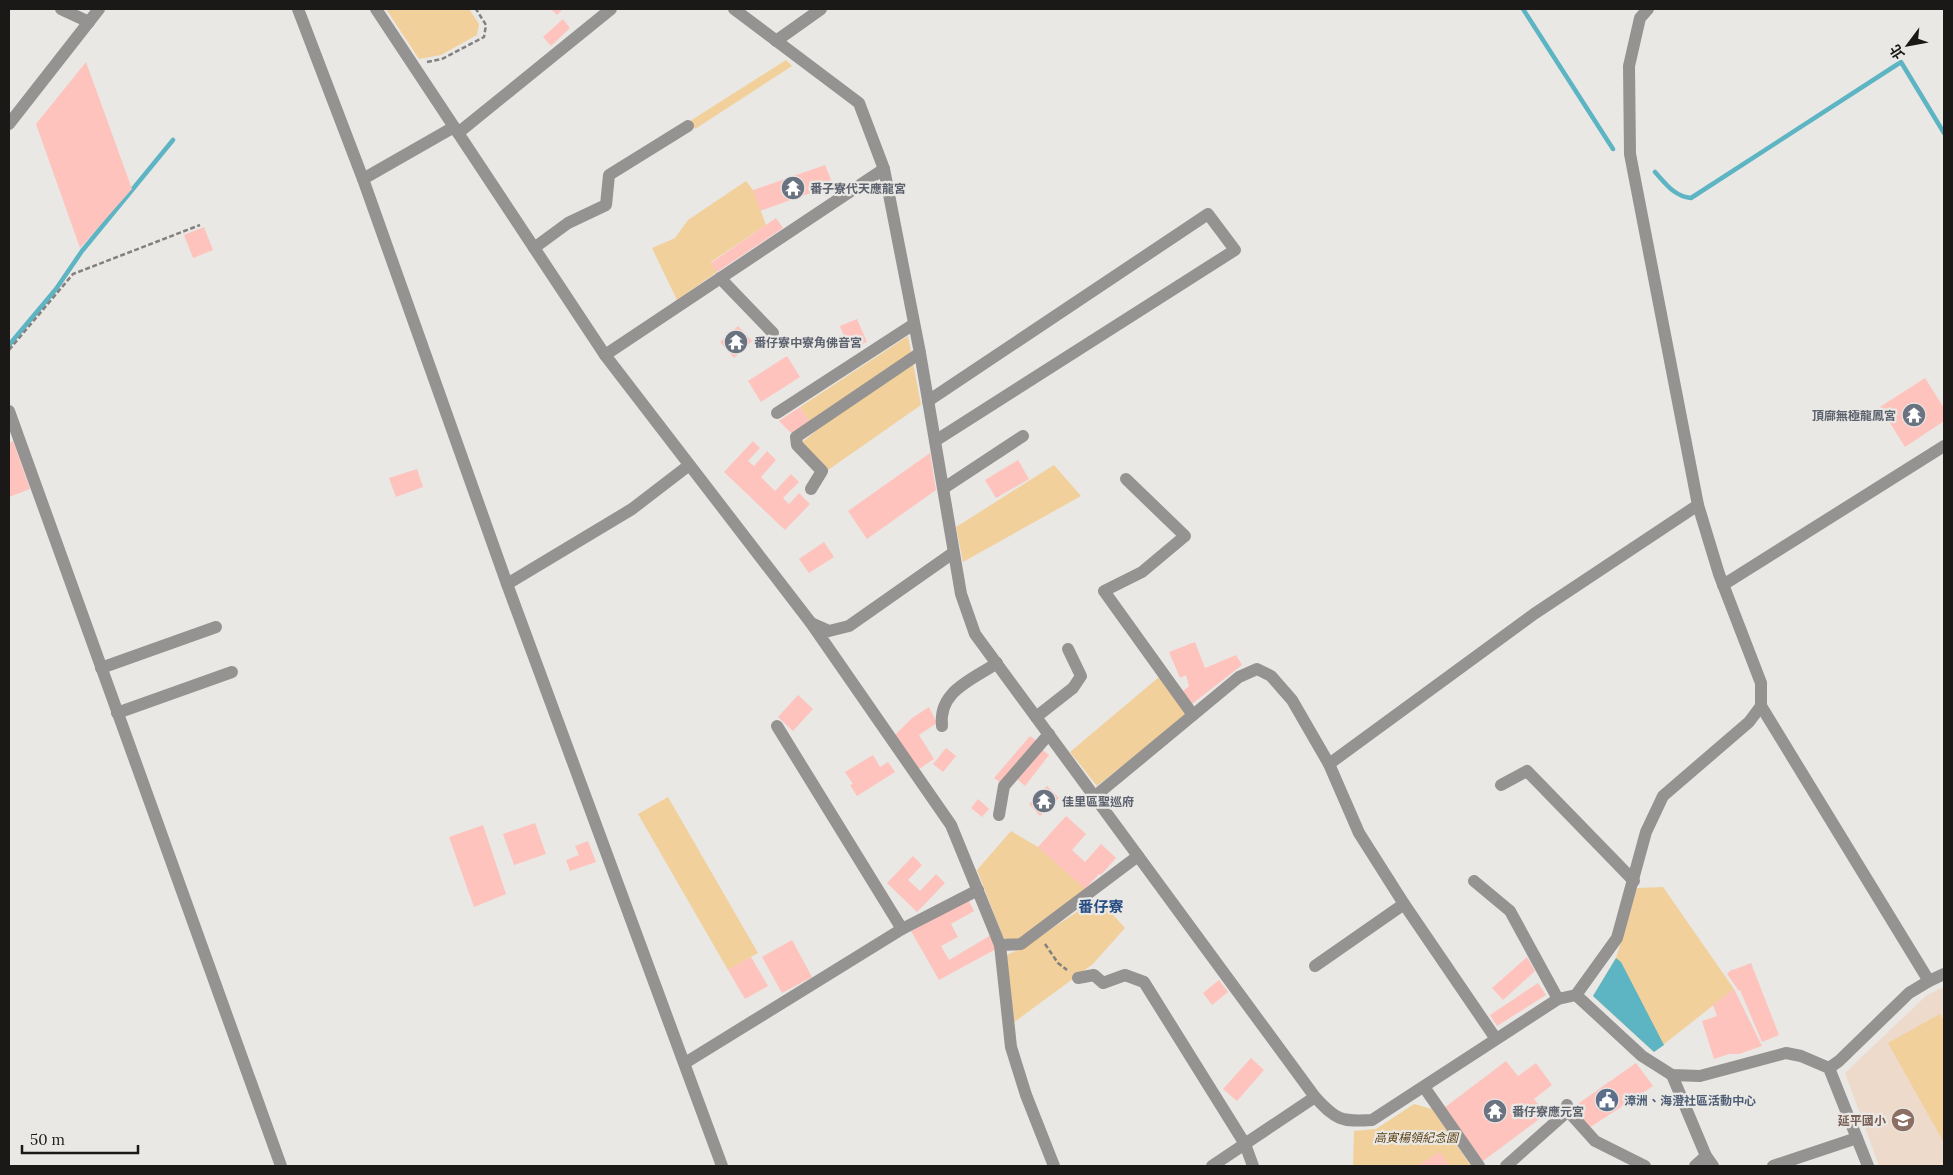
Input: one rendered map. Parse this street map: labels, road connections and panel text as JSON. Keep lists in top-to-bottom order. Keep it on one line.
{"districts":["番仔寮"],"parks":["高寅楊領紀念園"],"places":{"temple":["番子寮代天應龍宮","番仔寮中寮角佛音宮","頂廍無極龍鳳宮","佳里區聖巡府","番仔寮應元宮"],"public building":["漳洲、海澄社區活動中心"],"school or university":["延平國小"]},"scale_bar":"50 m","north":"bottom left"}
